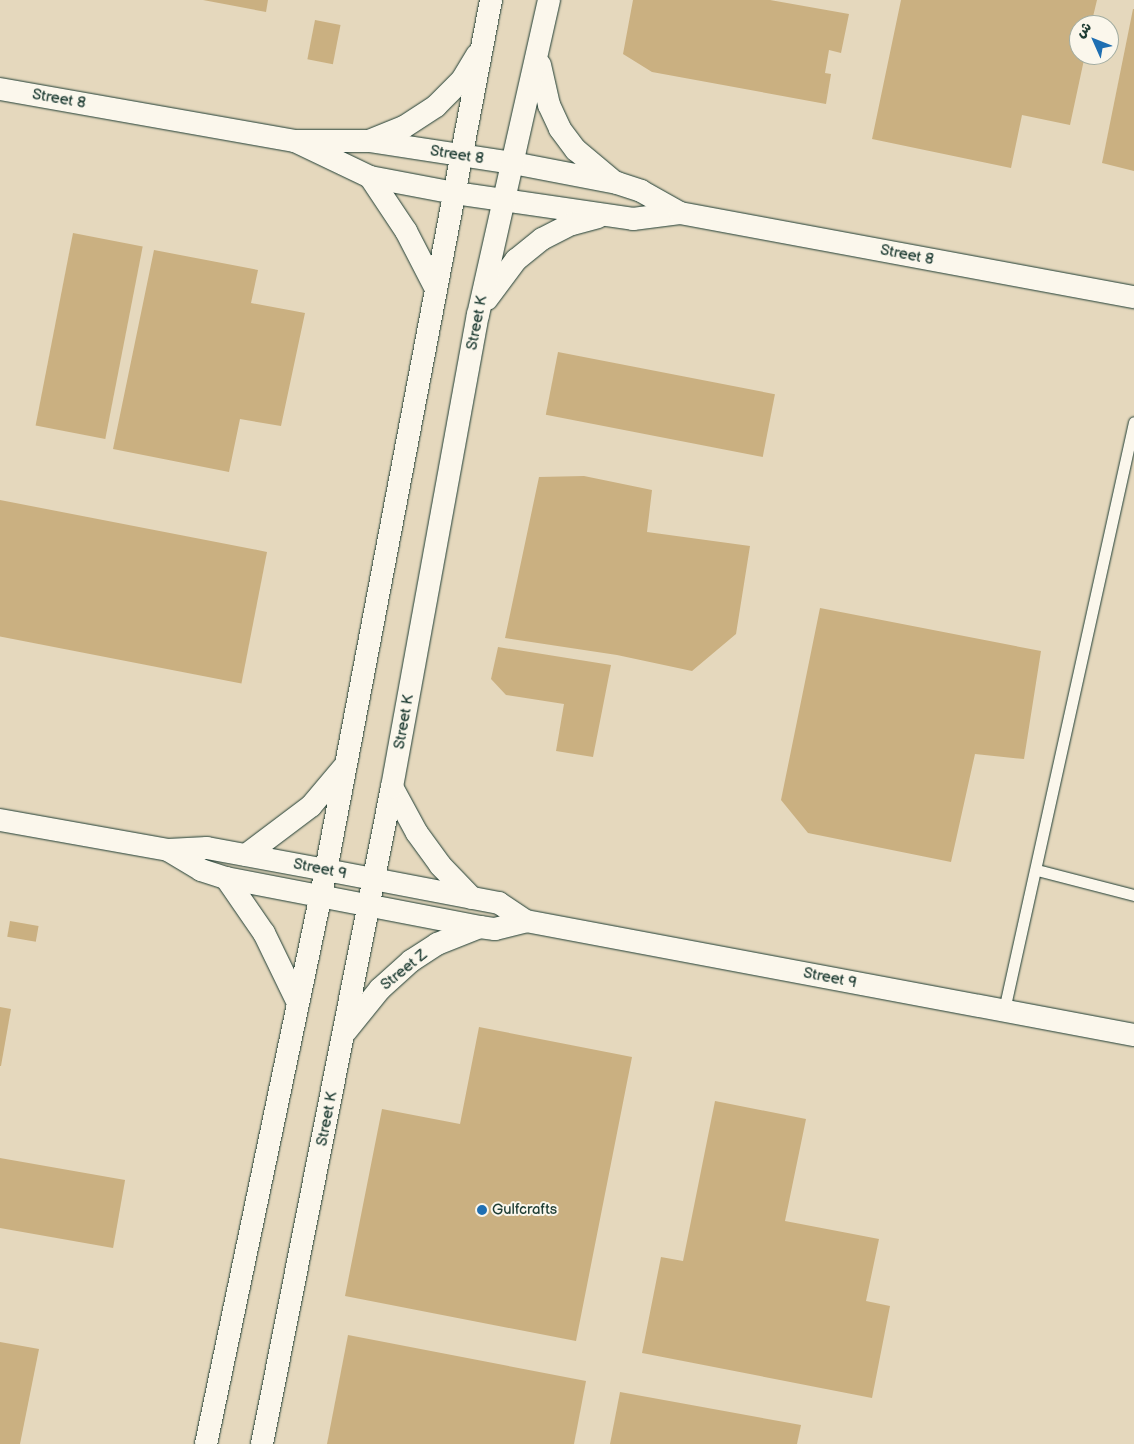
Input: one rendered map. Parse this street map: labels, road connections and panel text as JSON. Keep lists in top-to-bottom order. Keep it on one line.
{"streets":{"street":["Street 8","Street K","Street 9","Street Z"]},"crossings":[["Street 8","Street K"],["Street K","Street 9"],["Street K","Street Z"],["Street 9","Street Z"]],"places":["Gulfcrafts"],"north":"top left"}
